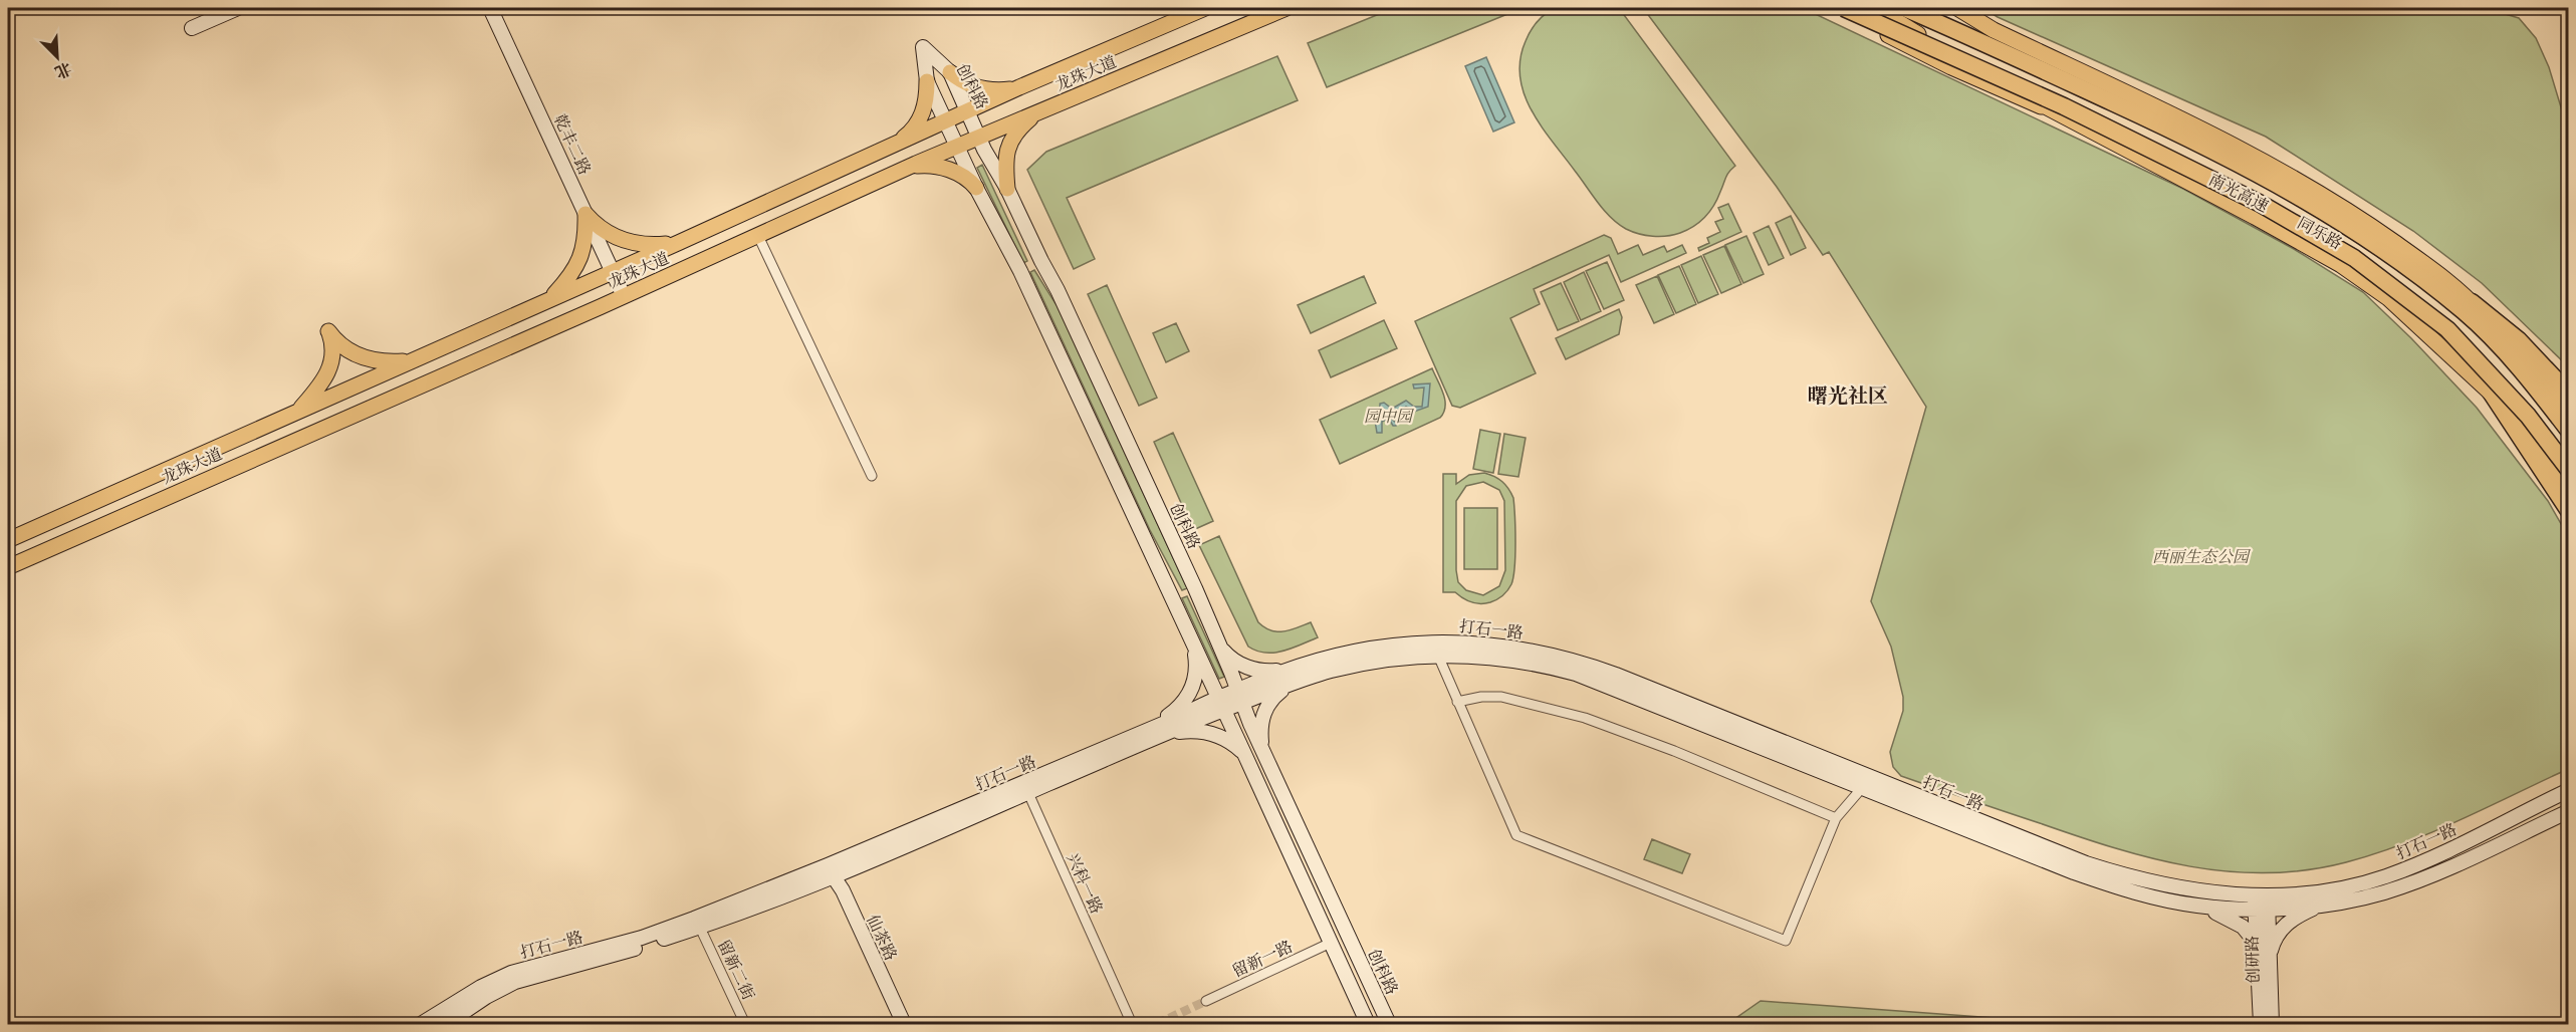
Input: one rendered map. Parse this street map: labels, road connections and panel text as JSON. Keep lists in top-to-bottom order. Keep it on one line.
{"streets":{"highway":["南光高速"],"main road":["龙珠大道","创科路","乾丰二路","同乐路","打石一路","仙茶路","创研路"],"street":["兴科一路","留新一路","留新二街"]},"crossings":[["龙珠大道","创科路"],["龙珠大道","乾丰二路"],["创科路","打石一路"],["创科路","留新一路"],["打石一路","兴科一路"],["打石一路","仙茶路"],["打石一路","创研路"],["打石一路","留新二街"]],"districts":["曙光社区"],"parks":["园中园","西丽生态公园"],"north":"bottom right"}
